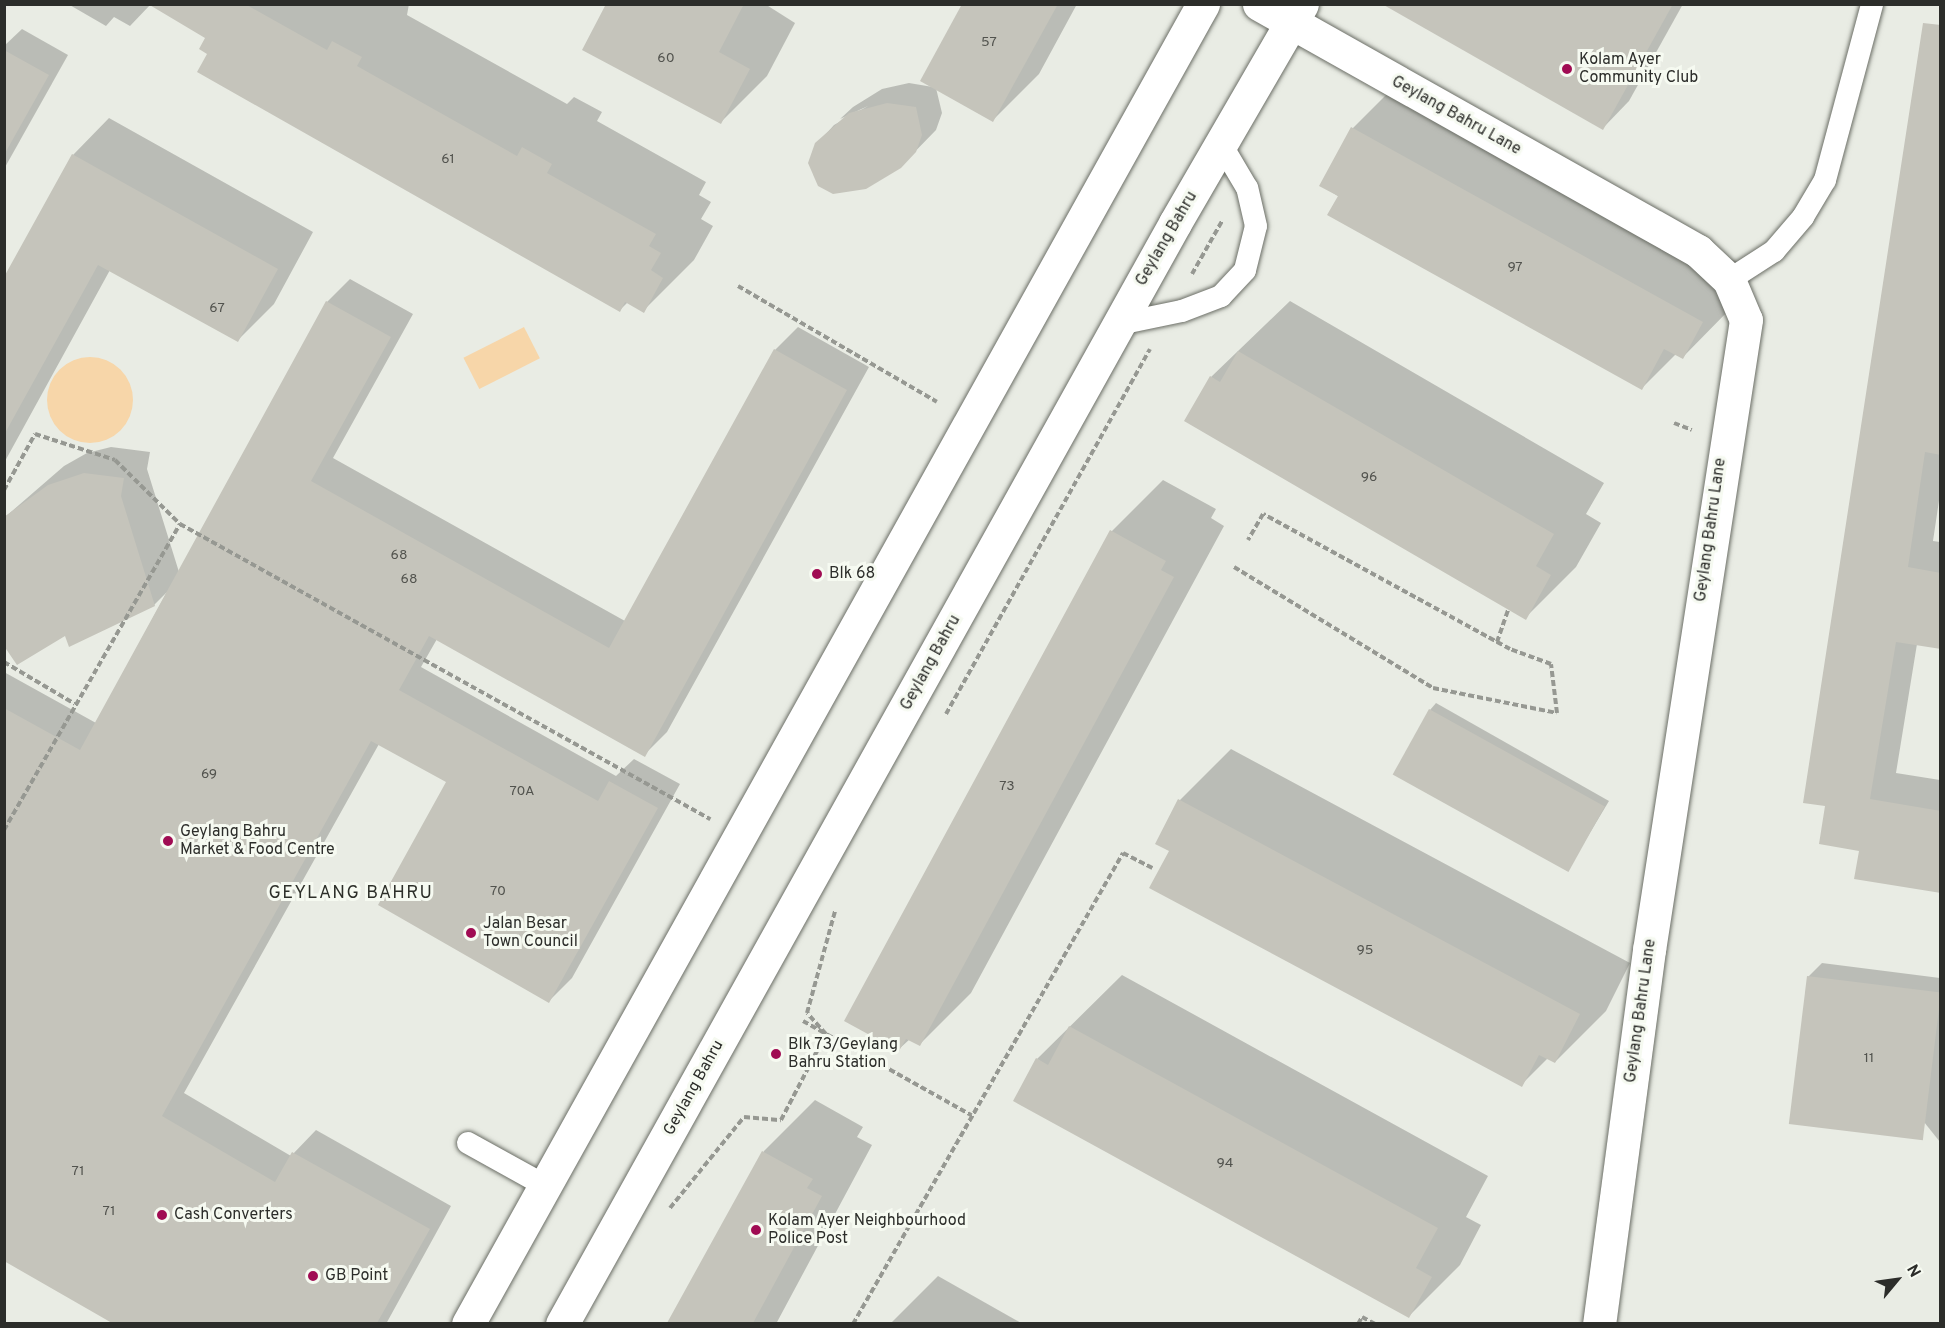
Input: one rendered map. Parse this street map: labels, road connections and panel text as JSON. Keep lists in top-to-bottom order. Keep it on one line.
{"streets":{"main road":["Geylang Bahru Lane","Geylang Bahru"]},"crossings":[["Geylang Bahru Lane","Geylang Bahru"]],"districts":["GEYLANG BAHRU"],"places":["Kolam Ayer Community Club","Blk 68","Geylang Bahru Market & Food Centre","Jalan Besar Town Council","Blk 73/Geylang Bahru Station","Cash Converters","Kolam Ayer Neighbourhood Police Post","GB Point"],"house_numbers":["57","60","61","97","67","96","68","68","69","73","70A","70","95","11","94","71","71"],"north":"top right"}
